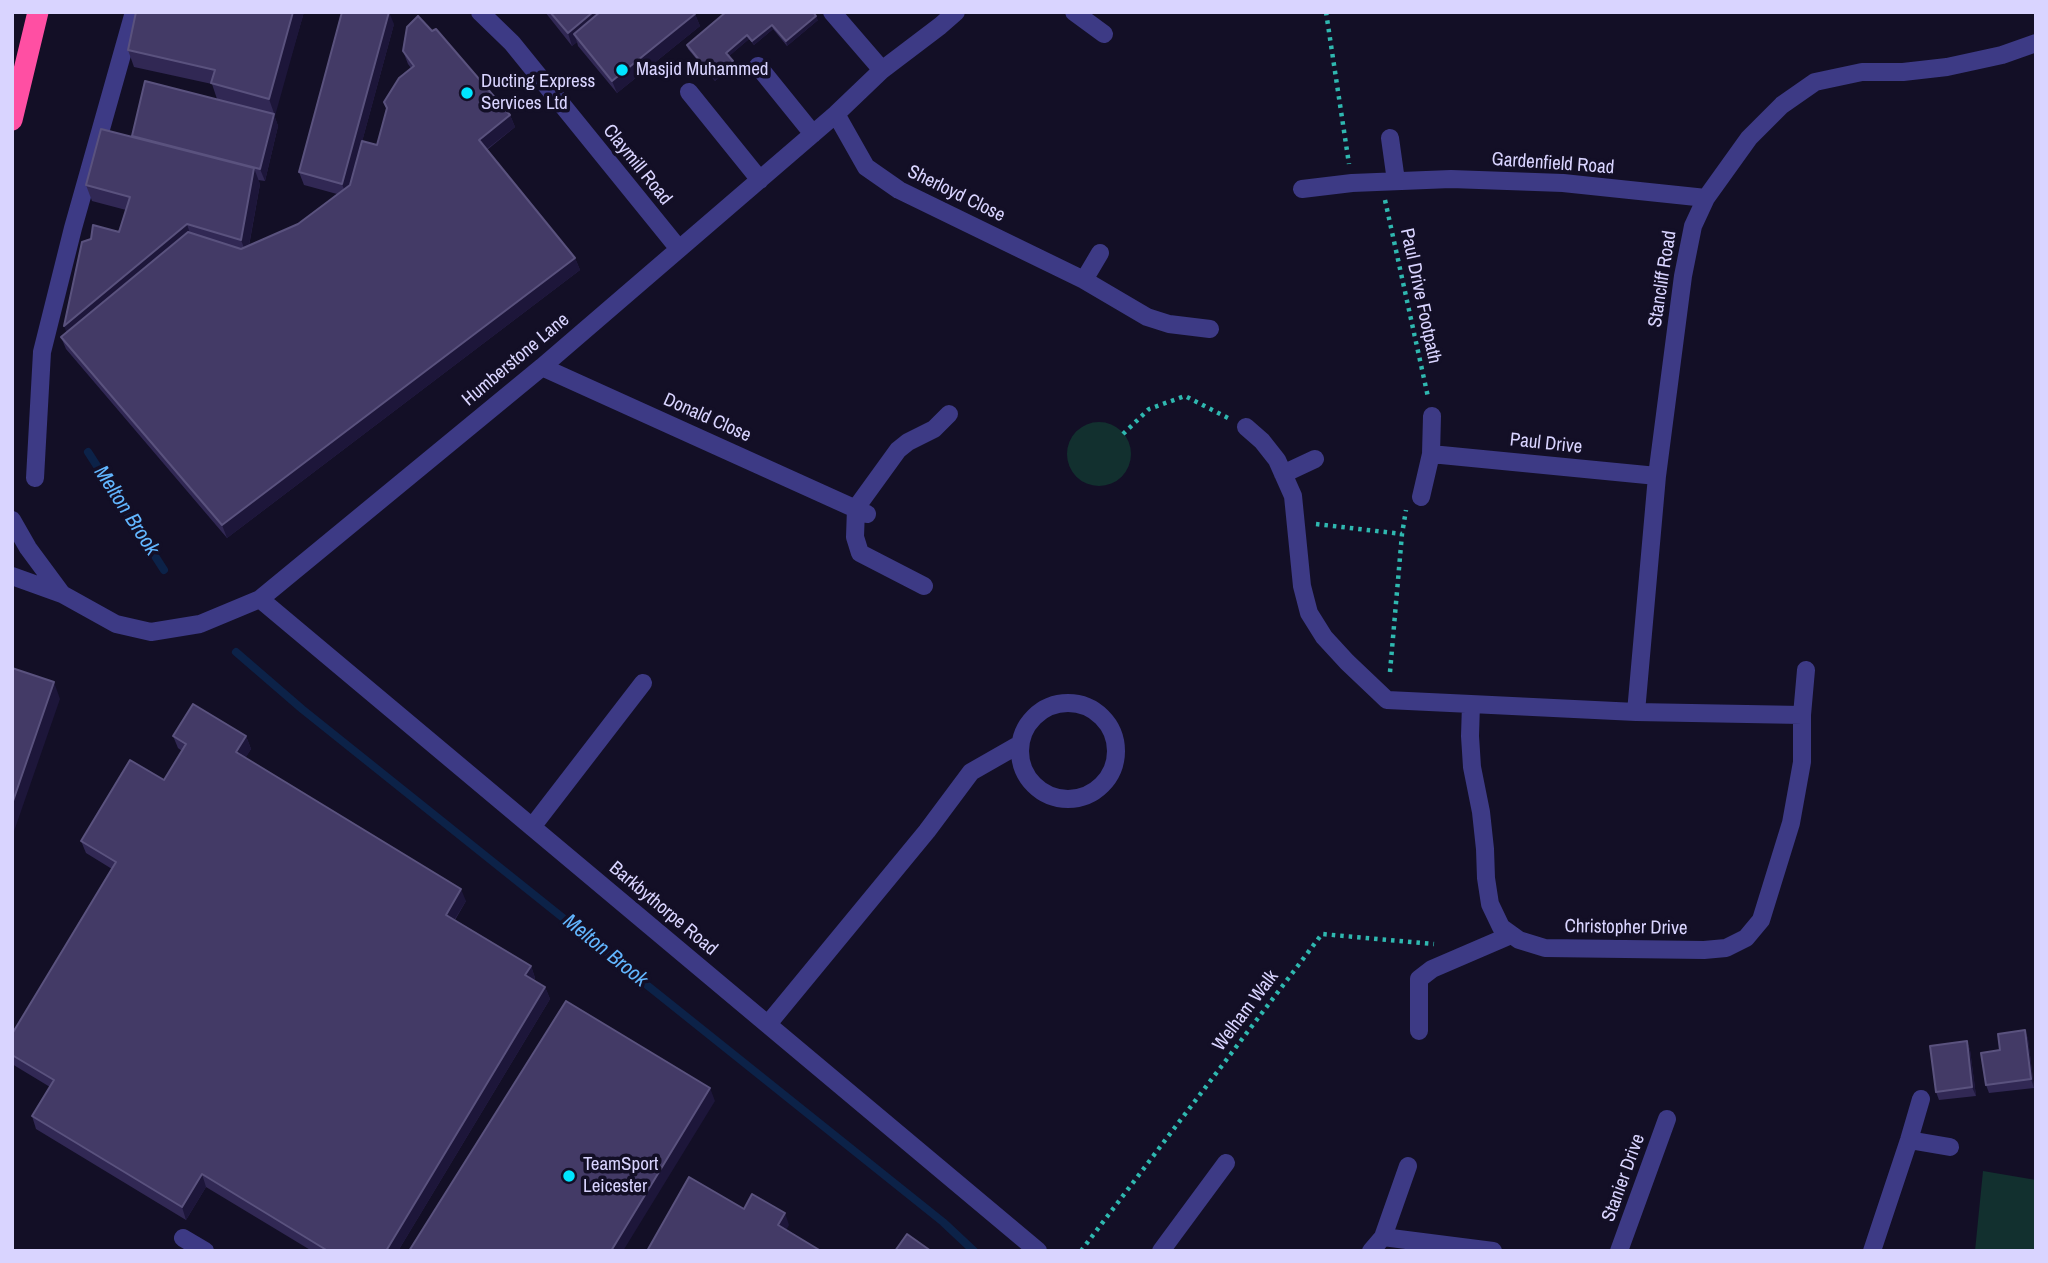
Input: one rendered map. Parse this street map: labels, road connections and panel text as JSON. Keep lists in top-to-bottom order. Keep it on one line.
{"streets":{"street":["Gardenfield Road","Claymill Road","Sherloyd Close","Stancliff Road","Humberstone Lane","Donald Close","Paul Drive","Barkbythorpe Road","Christopher Drive","Stanier Drive"],"path":["Paul Drive Footpath","Welham Walk"]},"crossings":[["Gardenfield Road","Stancliff Road"],["Gardenfield Road","Paul Drive Footpath"],["Claymill Road","Humberstone Lane"],["Sherloyd Close","Humberstone Lane"],["Stancliff Road","Paul Drive"],["Humberstone Lane","Donald Close"],["Humberstone Lane","Barkbythorpe Road"]],"water":["Melton Brook"],"places":["Masjid Muhammed","Ducting Express Services Ltd","TeamSport Leicester"]}
